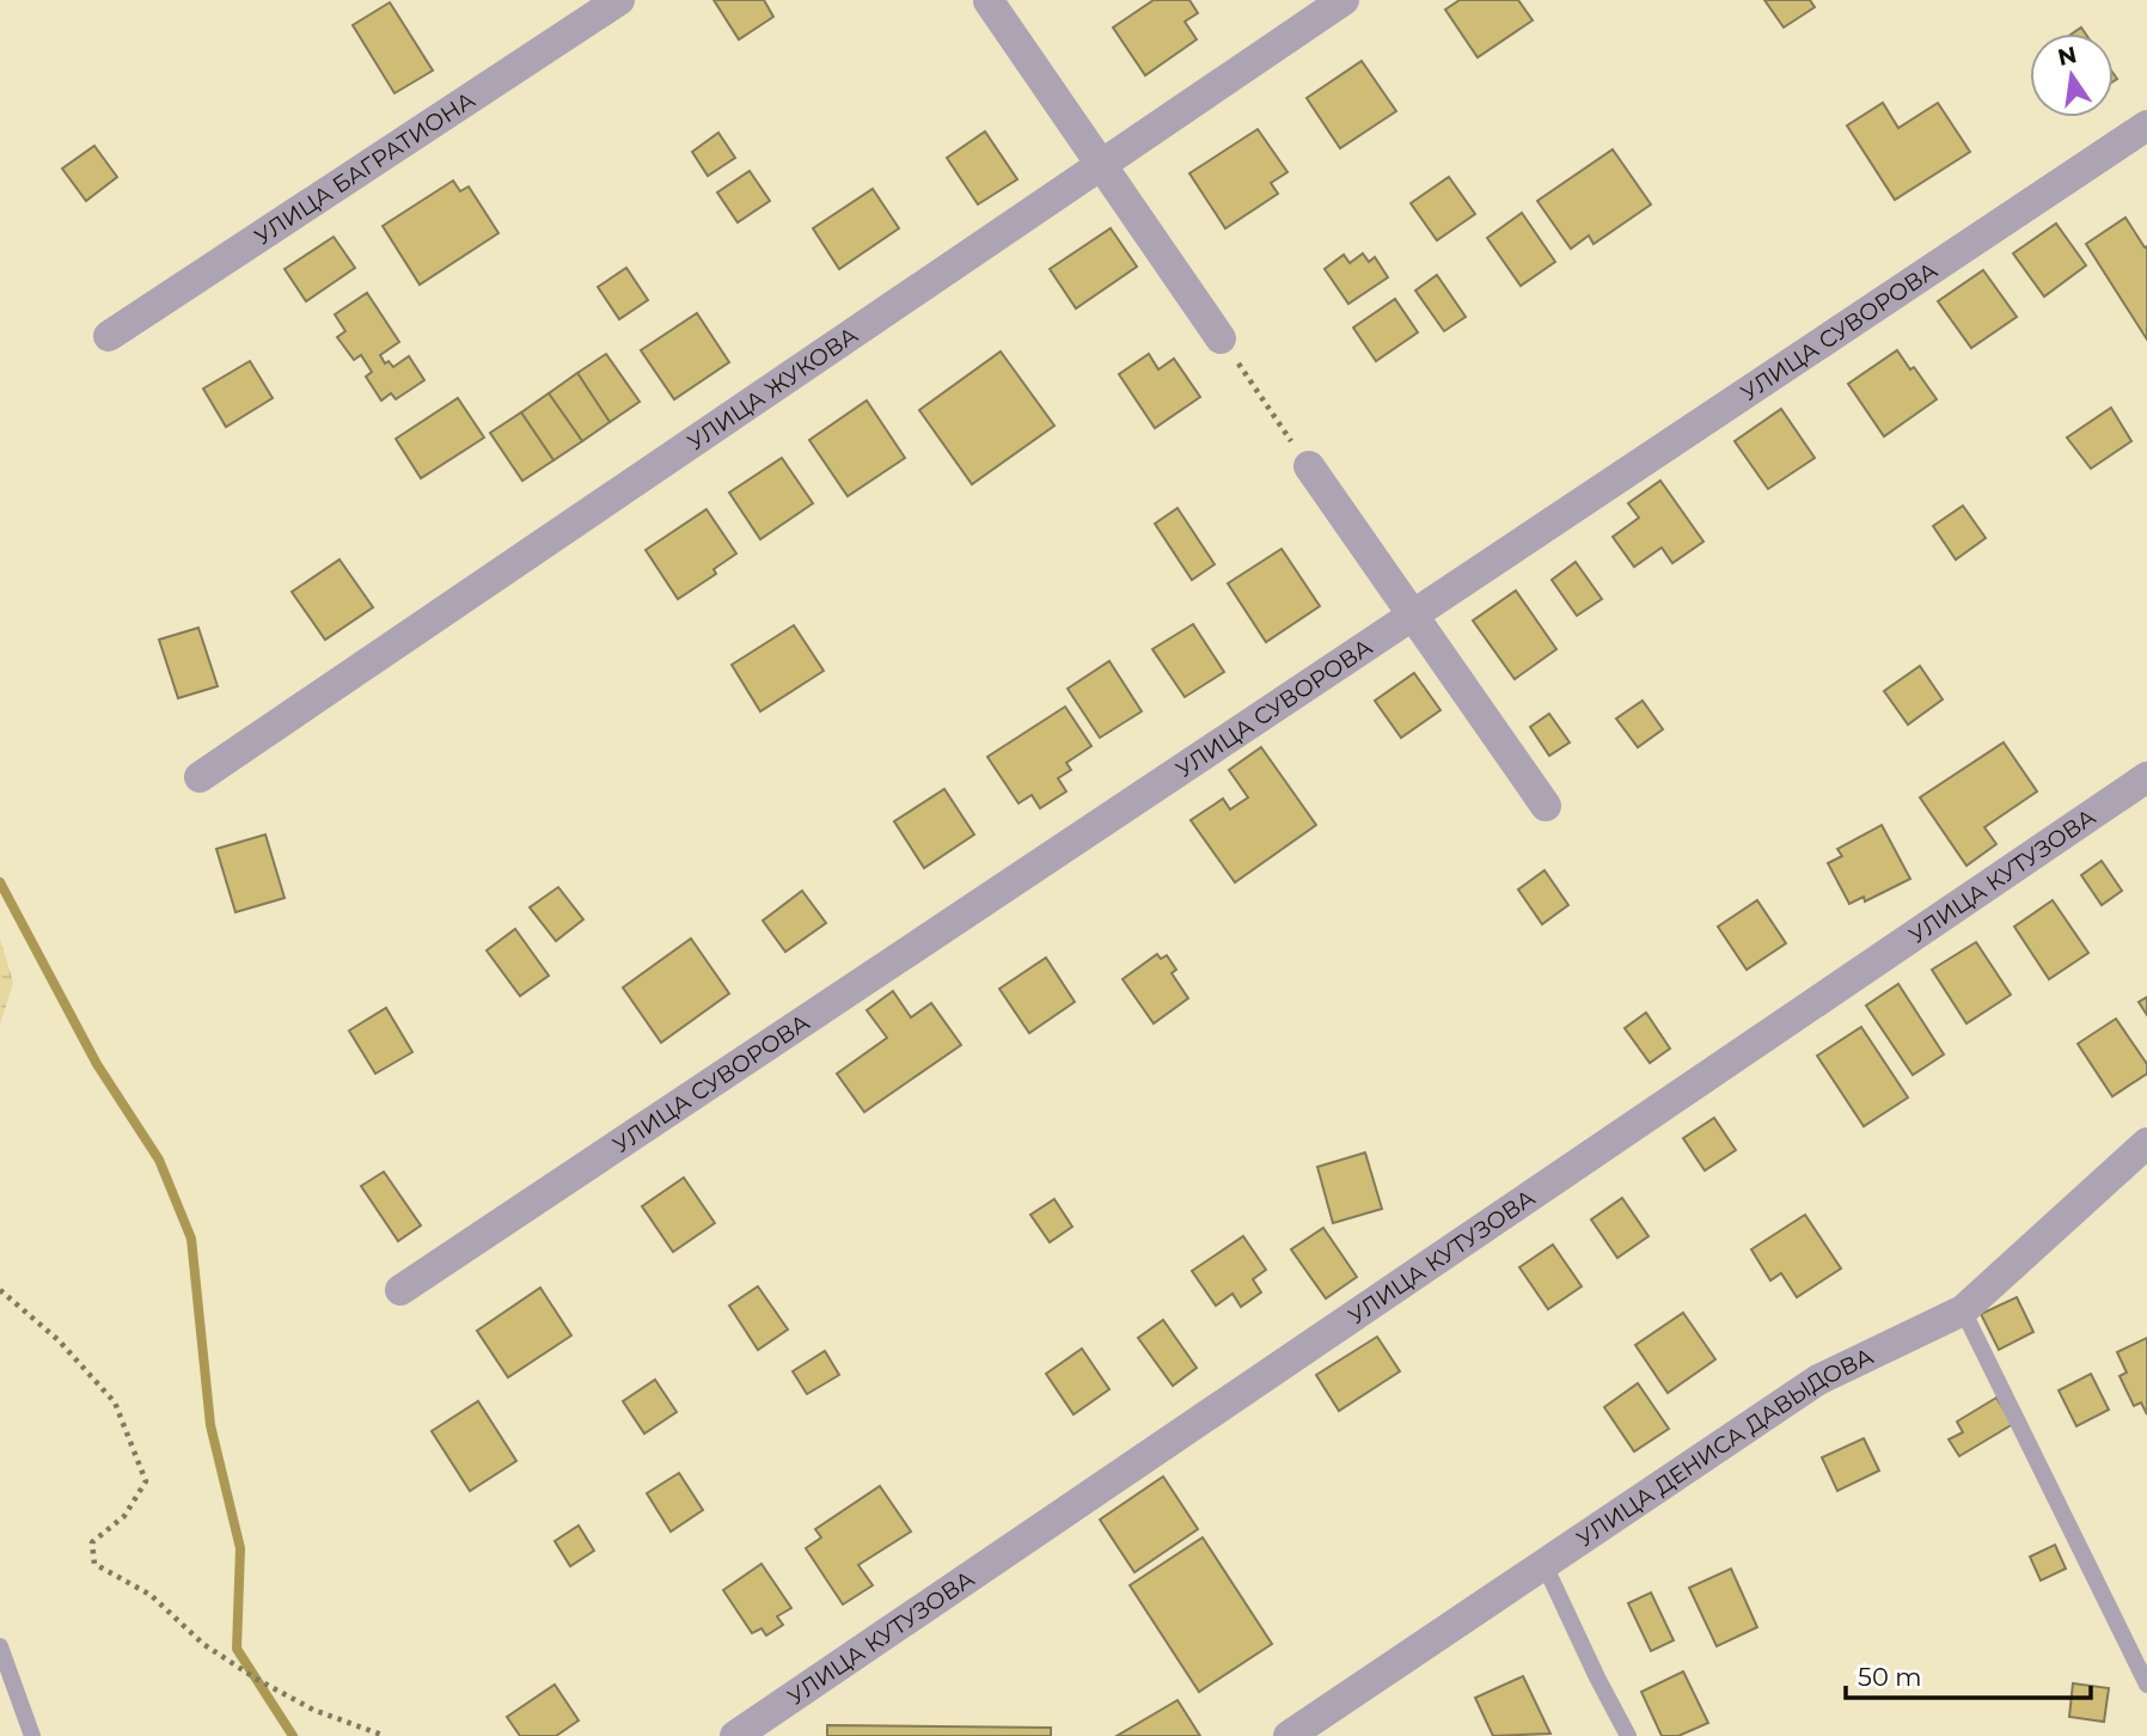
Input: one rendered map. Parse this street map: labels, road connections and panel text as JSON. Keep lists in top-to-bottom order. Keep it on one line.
{"streets":{"street":["УЛИЦА БАГРАТИОНА","УЛИЦА СУВОРОВА","УЛИЦА ЖУКОВА","УЛИЦА КУТУЗОВА","УЛИЦА ДЕНИСА ДАВЫДОВА"]},"scale_bar":"50 m","north":"top"}
